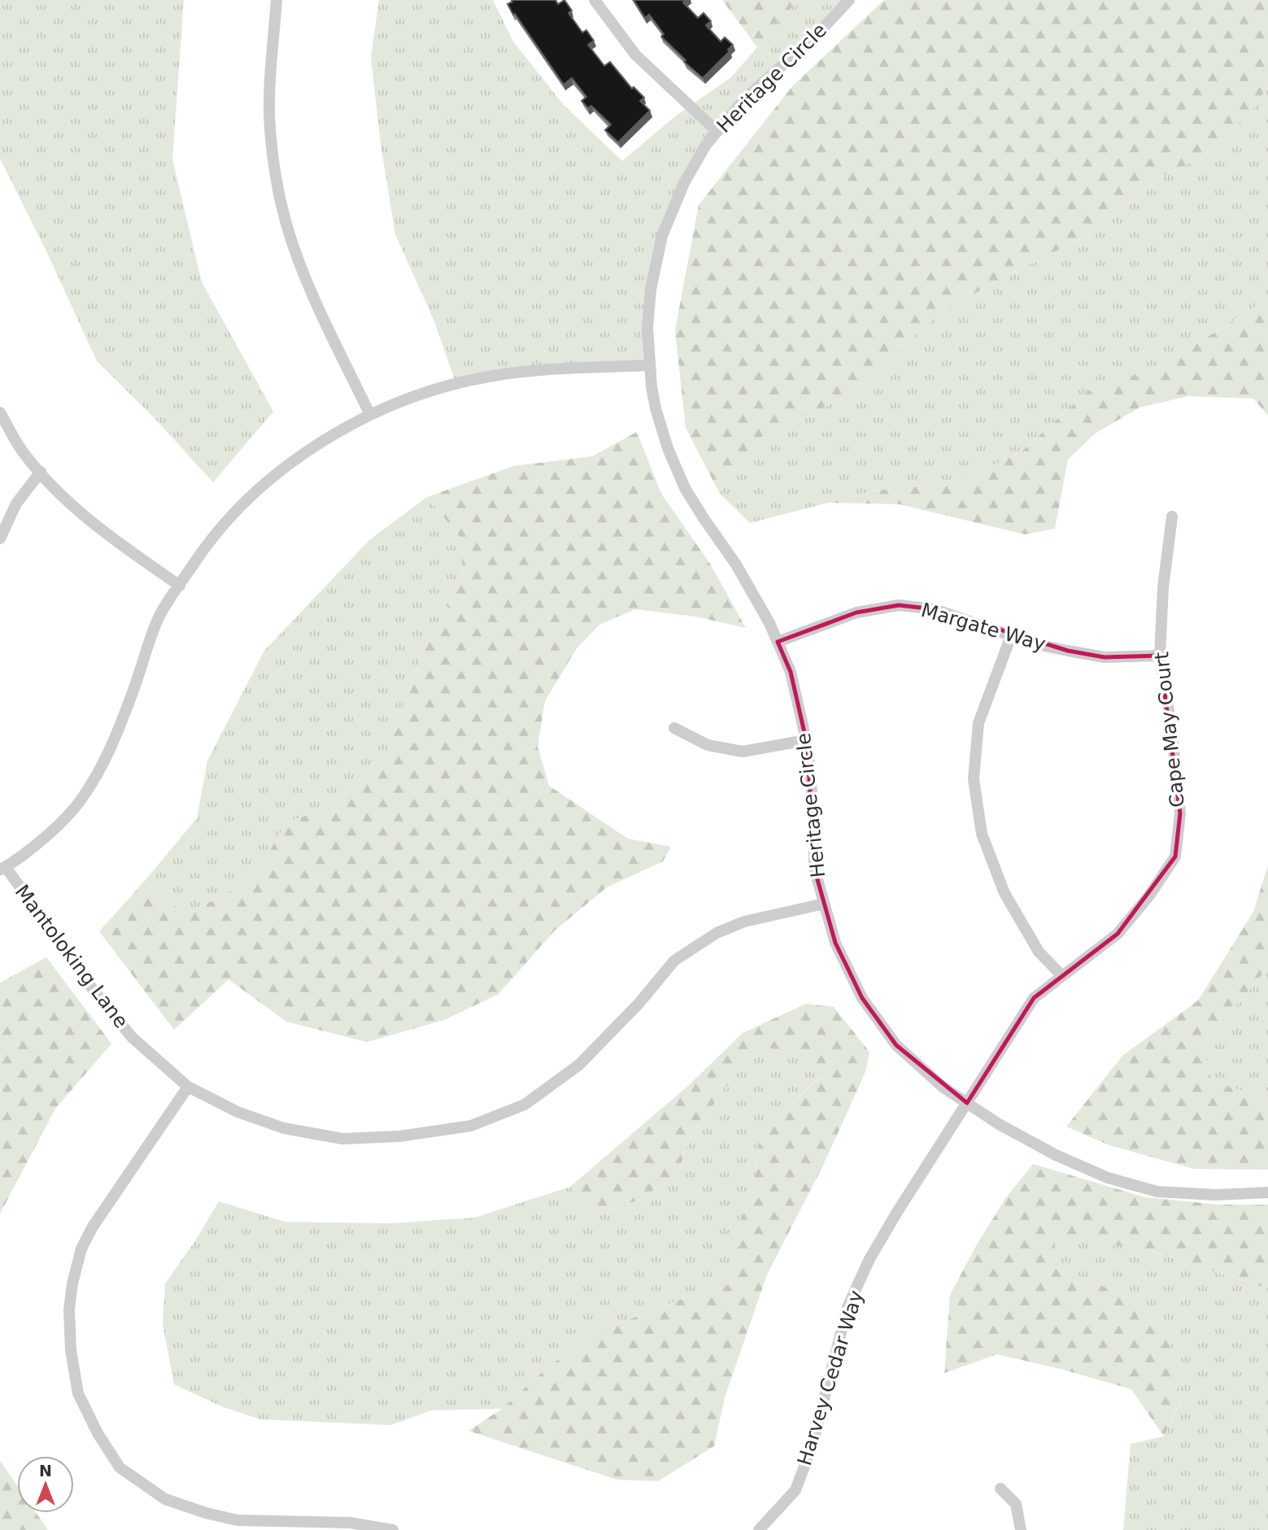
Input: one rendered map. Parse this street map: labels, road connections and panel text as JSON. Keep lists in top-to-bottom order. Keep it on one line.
{"streets":{"street":["Heritage Circle","Margate Way","Cape May Court","Mantoloking Lane","Harvey Cedar Way"]},"crossings":[["Heritage Circle","Margate Way"],["Heritage Circle","Cape May Court"],["Heritage Circle","Mantoloking Lane"],["Heritage Circle","Harvey Cedar Way"],["Margate Way","Cape May Court"],["Cape May Court","Harvey Cedar Way"]],"north":"top"}
